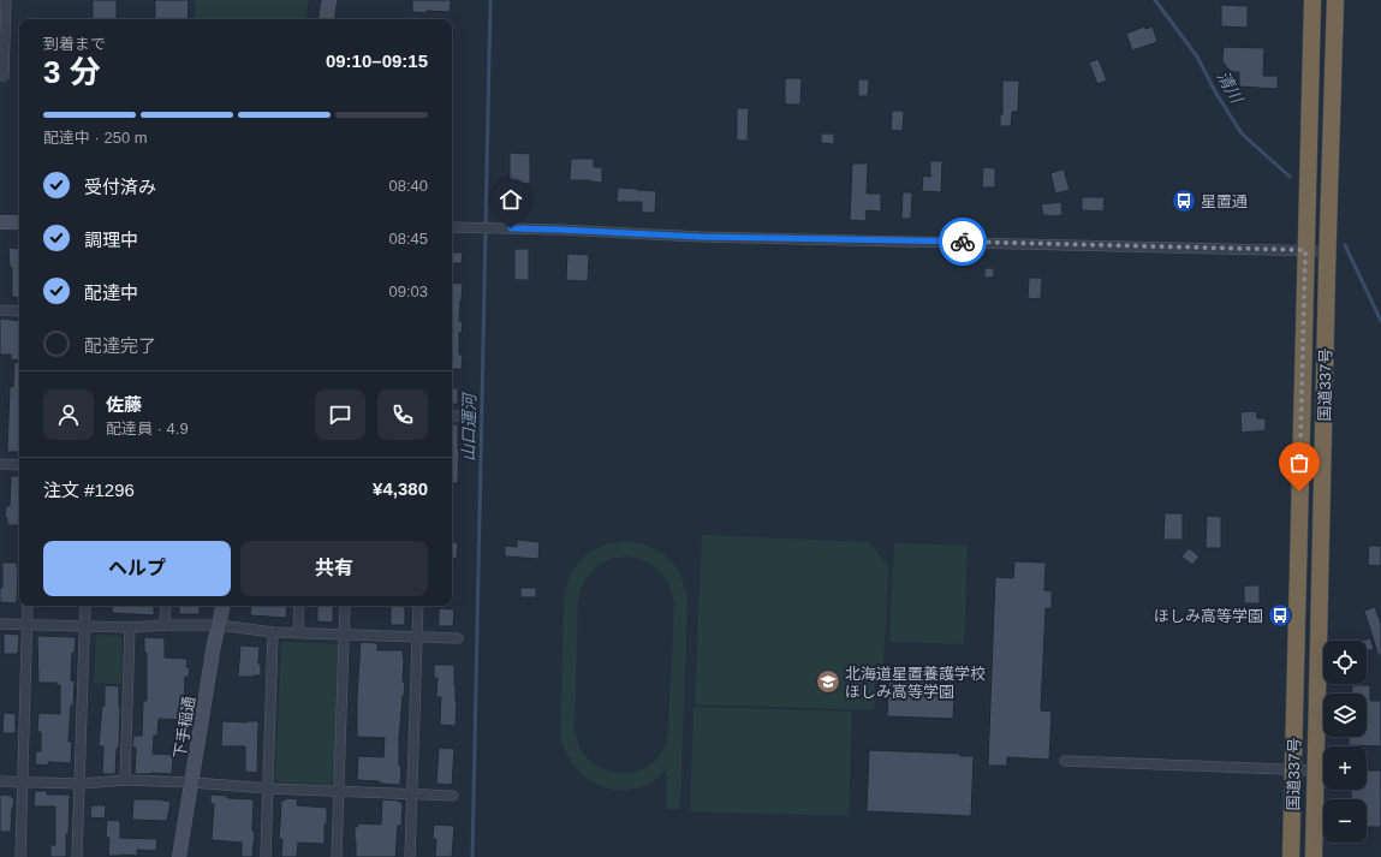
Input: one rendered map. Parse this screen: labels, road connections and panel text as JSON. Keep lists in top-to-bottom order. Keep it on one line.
{"streets":{"highway":["国道337号"],"street":["下手稲通"]},"water":["清川","山口運河"],"places":{"bus stop":["星置通","ほしみ高等学園"],"school or university":["北海道星置養護学校 ほしみ高等学園"]},"page":{"heading":["3 分","到着まで","09:10–09:15"],"panel":["佐藤","配達員 · 4.9","注文 #1296","¥4,380"],"bar":"配達中 · 250 m","list":[["受付済み","08:40"],["調理中","08:45"],["配達中","09:03"],"配達完了"],"buttons":["ヘルプ","共有"],"map_buttons":["+","−"]}}
